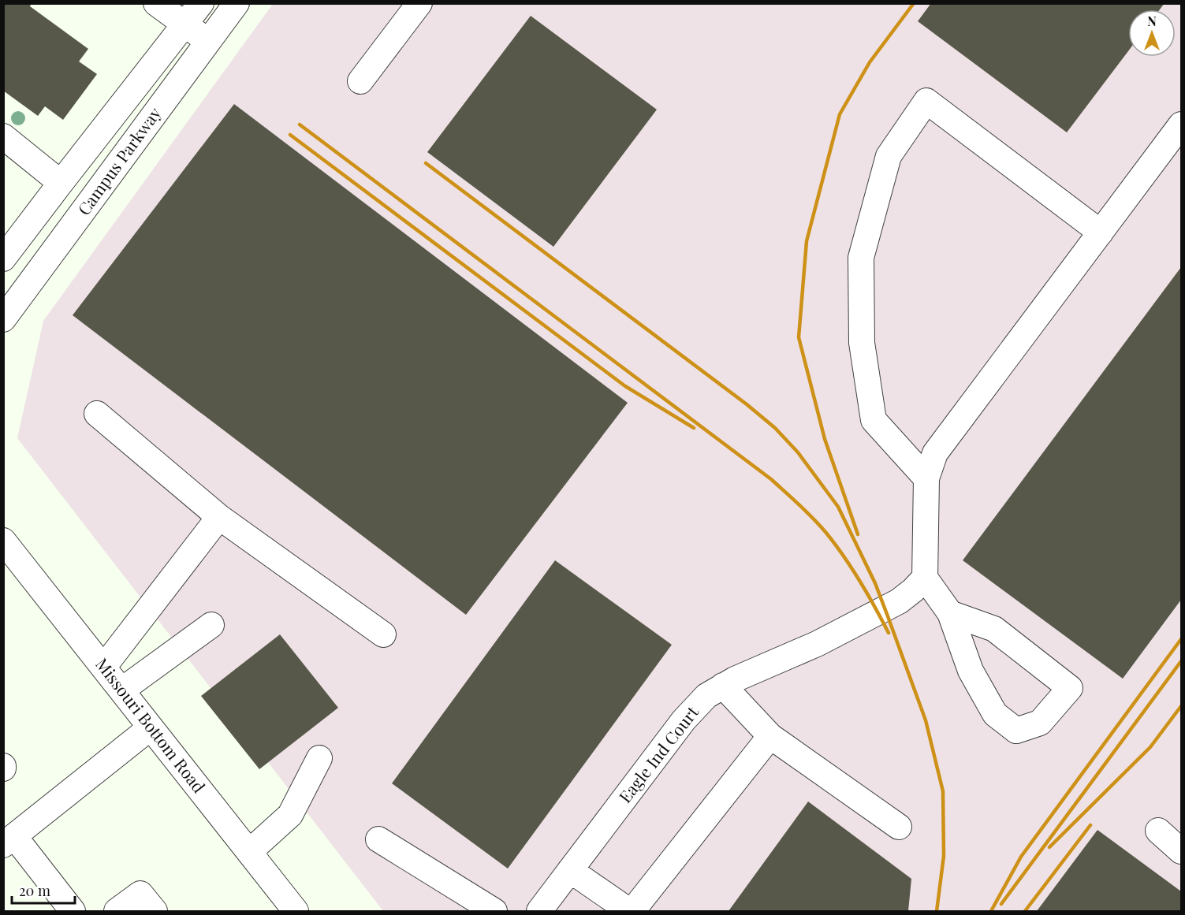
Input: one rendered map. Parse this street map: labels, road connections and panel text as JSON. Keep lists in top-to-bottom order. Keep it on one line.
{"streets":{"street":["Campus Parkway","Missouri Bottom Road","Eagle Ind Court"]},"scale_bar":"20 m","north":"top"}
